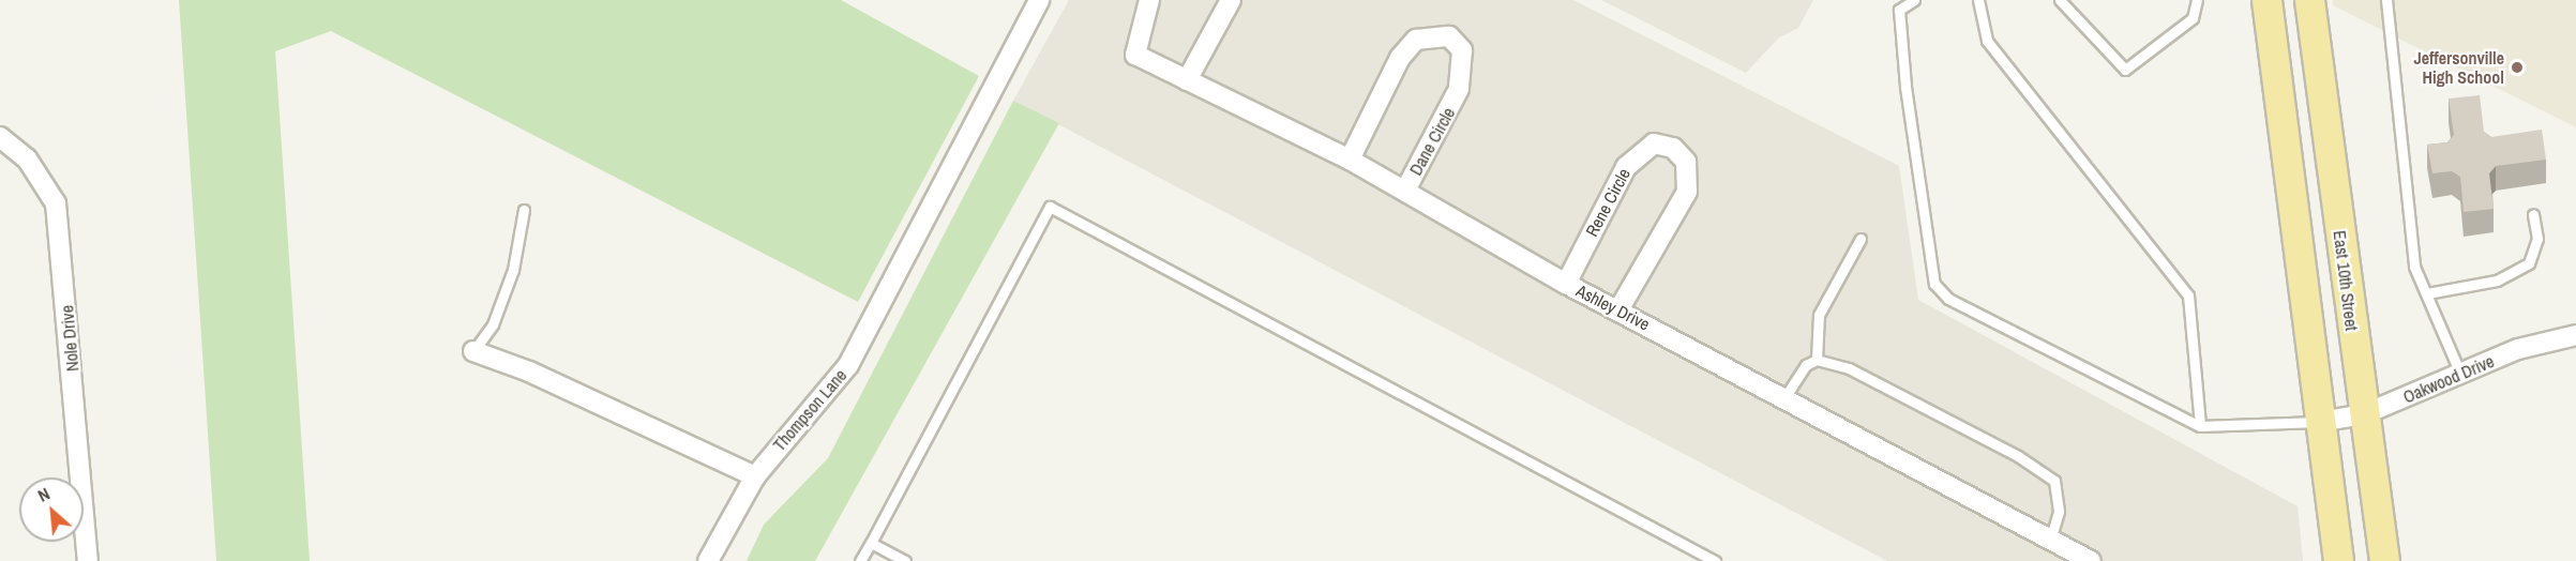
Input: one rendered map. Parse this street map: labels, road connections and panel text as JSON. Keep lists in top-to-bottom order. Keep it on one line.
{"streets":{"main road":["East 10th Street"],"street":["Dane Circle","Rene Circle","Ashley Drive","Nole Drive","Oakwood Drive","Thompson Lane"]},"crossings":[["Dane Circle","Ashley Drive"],["Rene Circle","Ashley Drive"],["East 10th Street","Oakwood Drive"]],"places":["Jeffersonville High School"],"north":"top left"}
